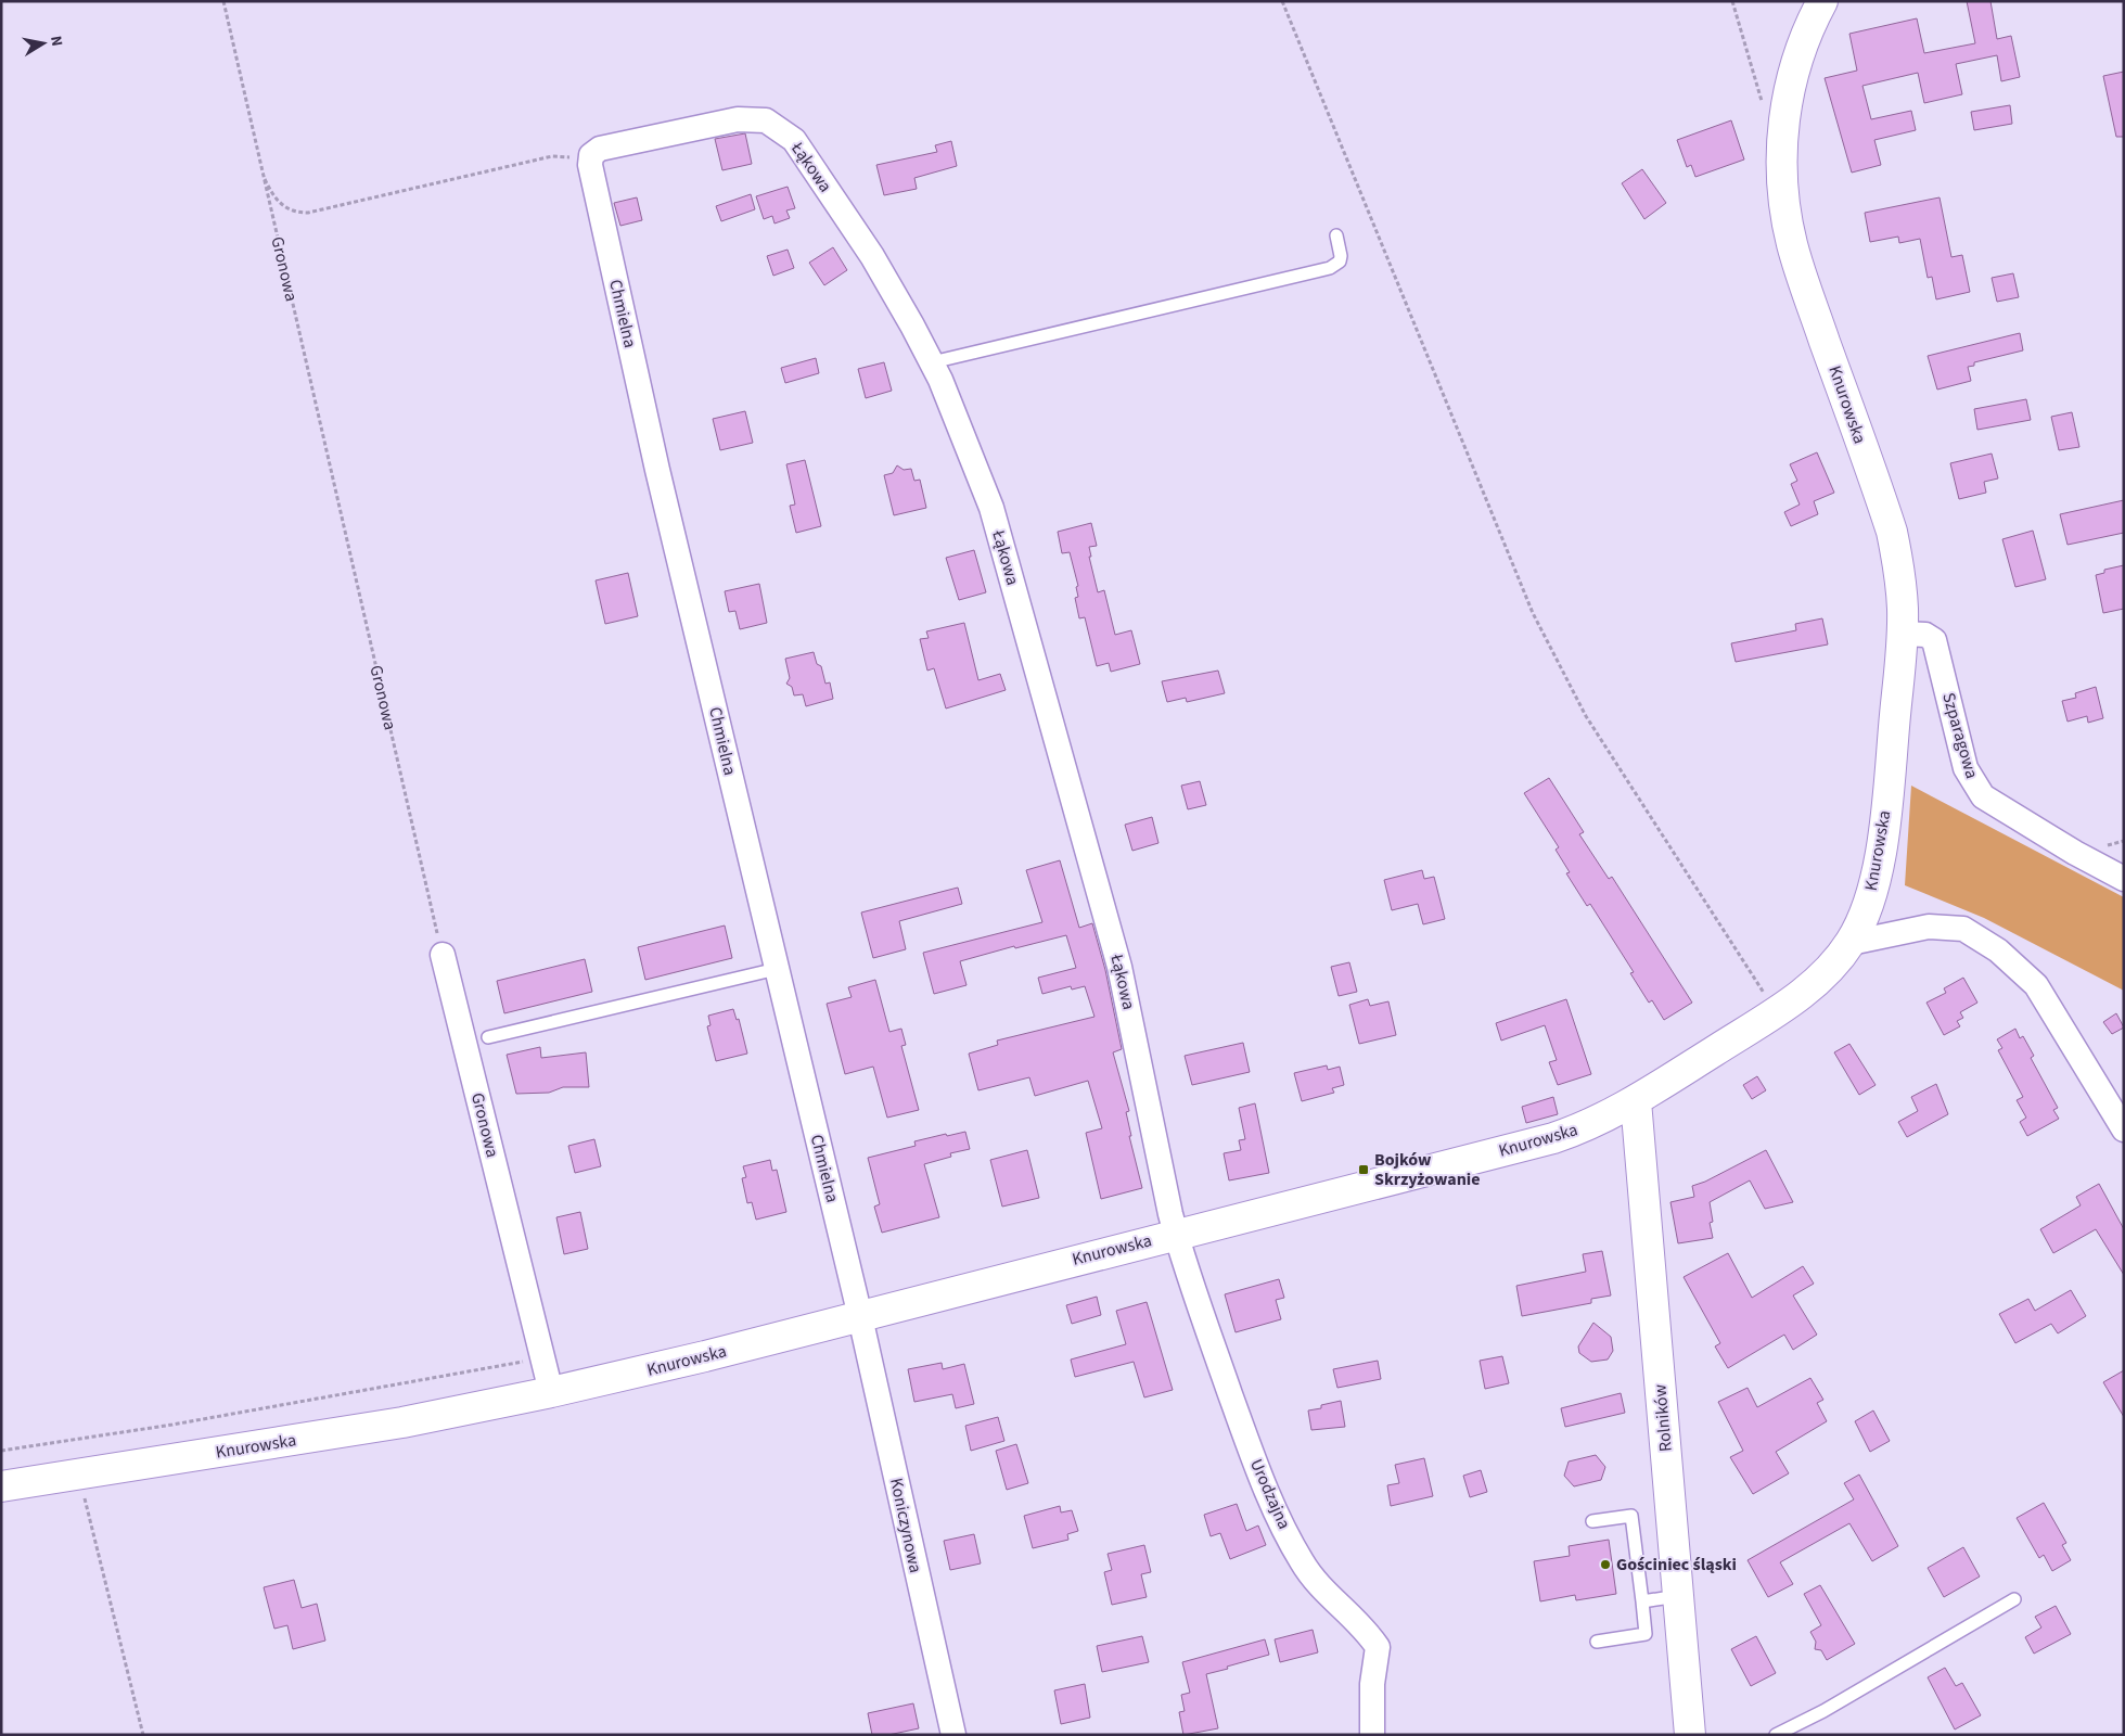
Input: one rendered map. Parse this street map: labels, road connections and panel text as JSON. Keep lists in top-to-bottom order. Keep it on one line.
{"streets":{"street":["Łąkowa","Gronowa","Chmielna","Knurowska","Szparagowa","Rolników","Urodzajna","Koniczynowa"]},"crossings":[["Łąkowa","Chmielna"],["Łąkowa","Knurowska"],["Łąkowa","Urodzajna"],["Gronowa","Knurowska"],["Chmielna","Knurowska"],["Chmielna","Koniczynowa"],["Knurowska","Szparagowa"],["Knurowska","Rolników"],["Knurowska","Urodzajna"],["Knurowska","Koniczynowa"]],"places":{"transit":["Bojków Skrzyżowanie"],"other":["Gościniec śląski"]},"north":"right"}
